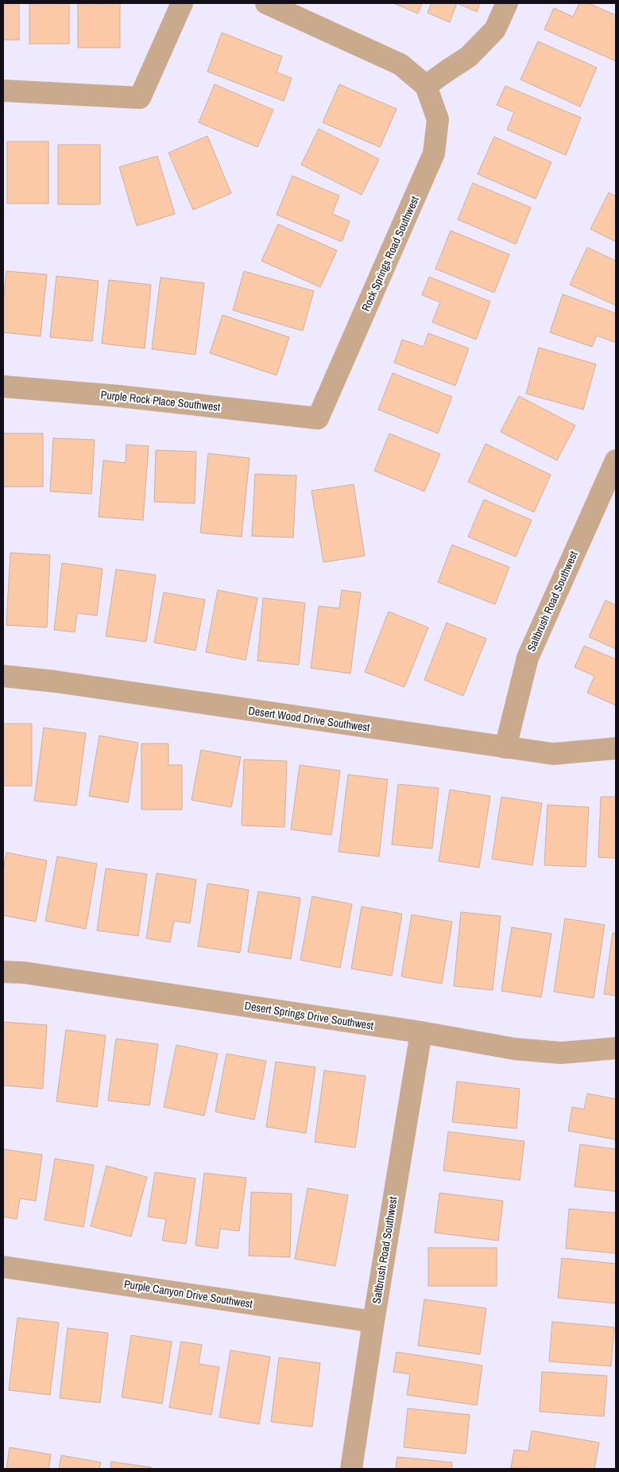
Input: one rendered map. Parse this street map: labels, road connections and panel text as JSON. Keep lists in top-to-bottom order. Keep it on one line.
{"streets":{"street":["Rock Springs Road Southwest","Purple Rock Place Southwest","Saltbrush Road Southwest","Desert Wood Drive Southwest","Desert Springs Drive Southwest","Purple Canyon Drive Southwest"]},"crossings":[["Rock Springs Road Southwest","Purple Rock Place Southwest"],["Saltbrush Road Southwest","Desert Wood Drive Southwest"],["Saltbrush Road Southwest","Desert Springs Drive Southwest"],["Saltbrush Road Southwest","Purple Canyon Drive Southwest"]]}
